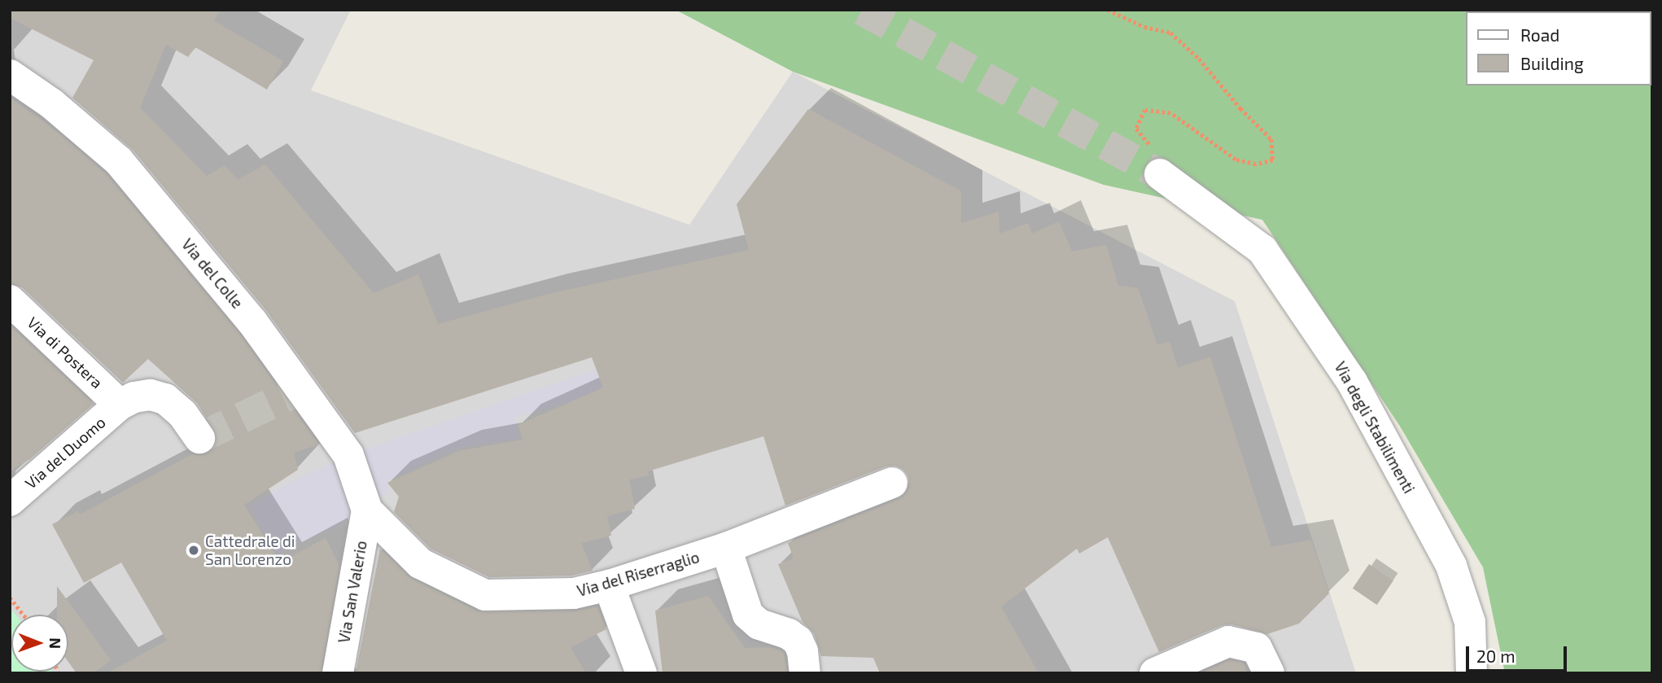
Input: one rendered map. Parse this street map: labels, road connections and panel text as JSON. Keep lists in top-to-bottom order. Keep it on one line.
{"streets":{"street":["Via del Colle","Via di Postera","Via degli Stabilimenti","Via del Duomo","Via del Riserraglio","Via San Valerio"]},"crossings":[["Via del Colle","Via del Riserraglio"],["Via del Colle","Via San Valerio"],["Via di Postera","Via del Duomo"],["Via del Riserraglio","Via San Valerio"]],"places":["Cattedrale di San Lorenzo"],"legend":["Road","Building"],"scale_bar":"20 m","north":"right"}
